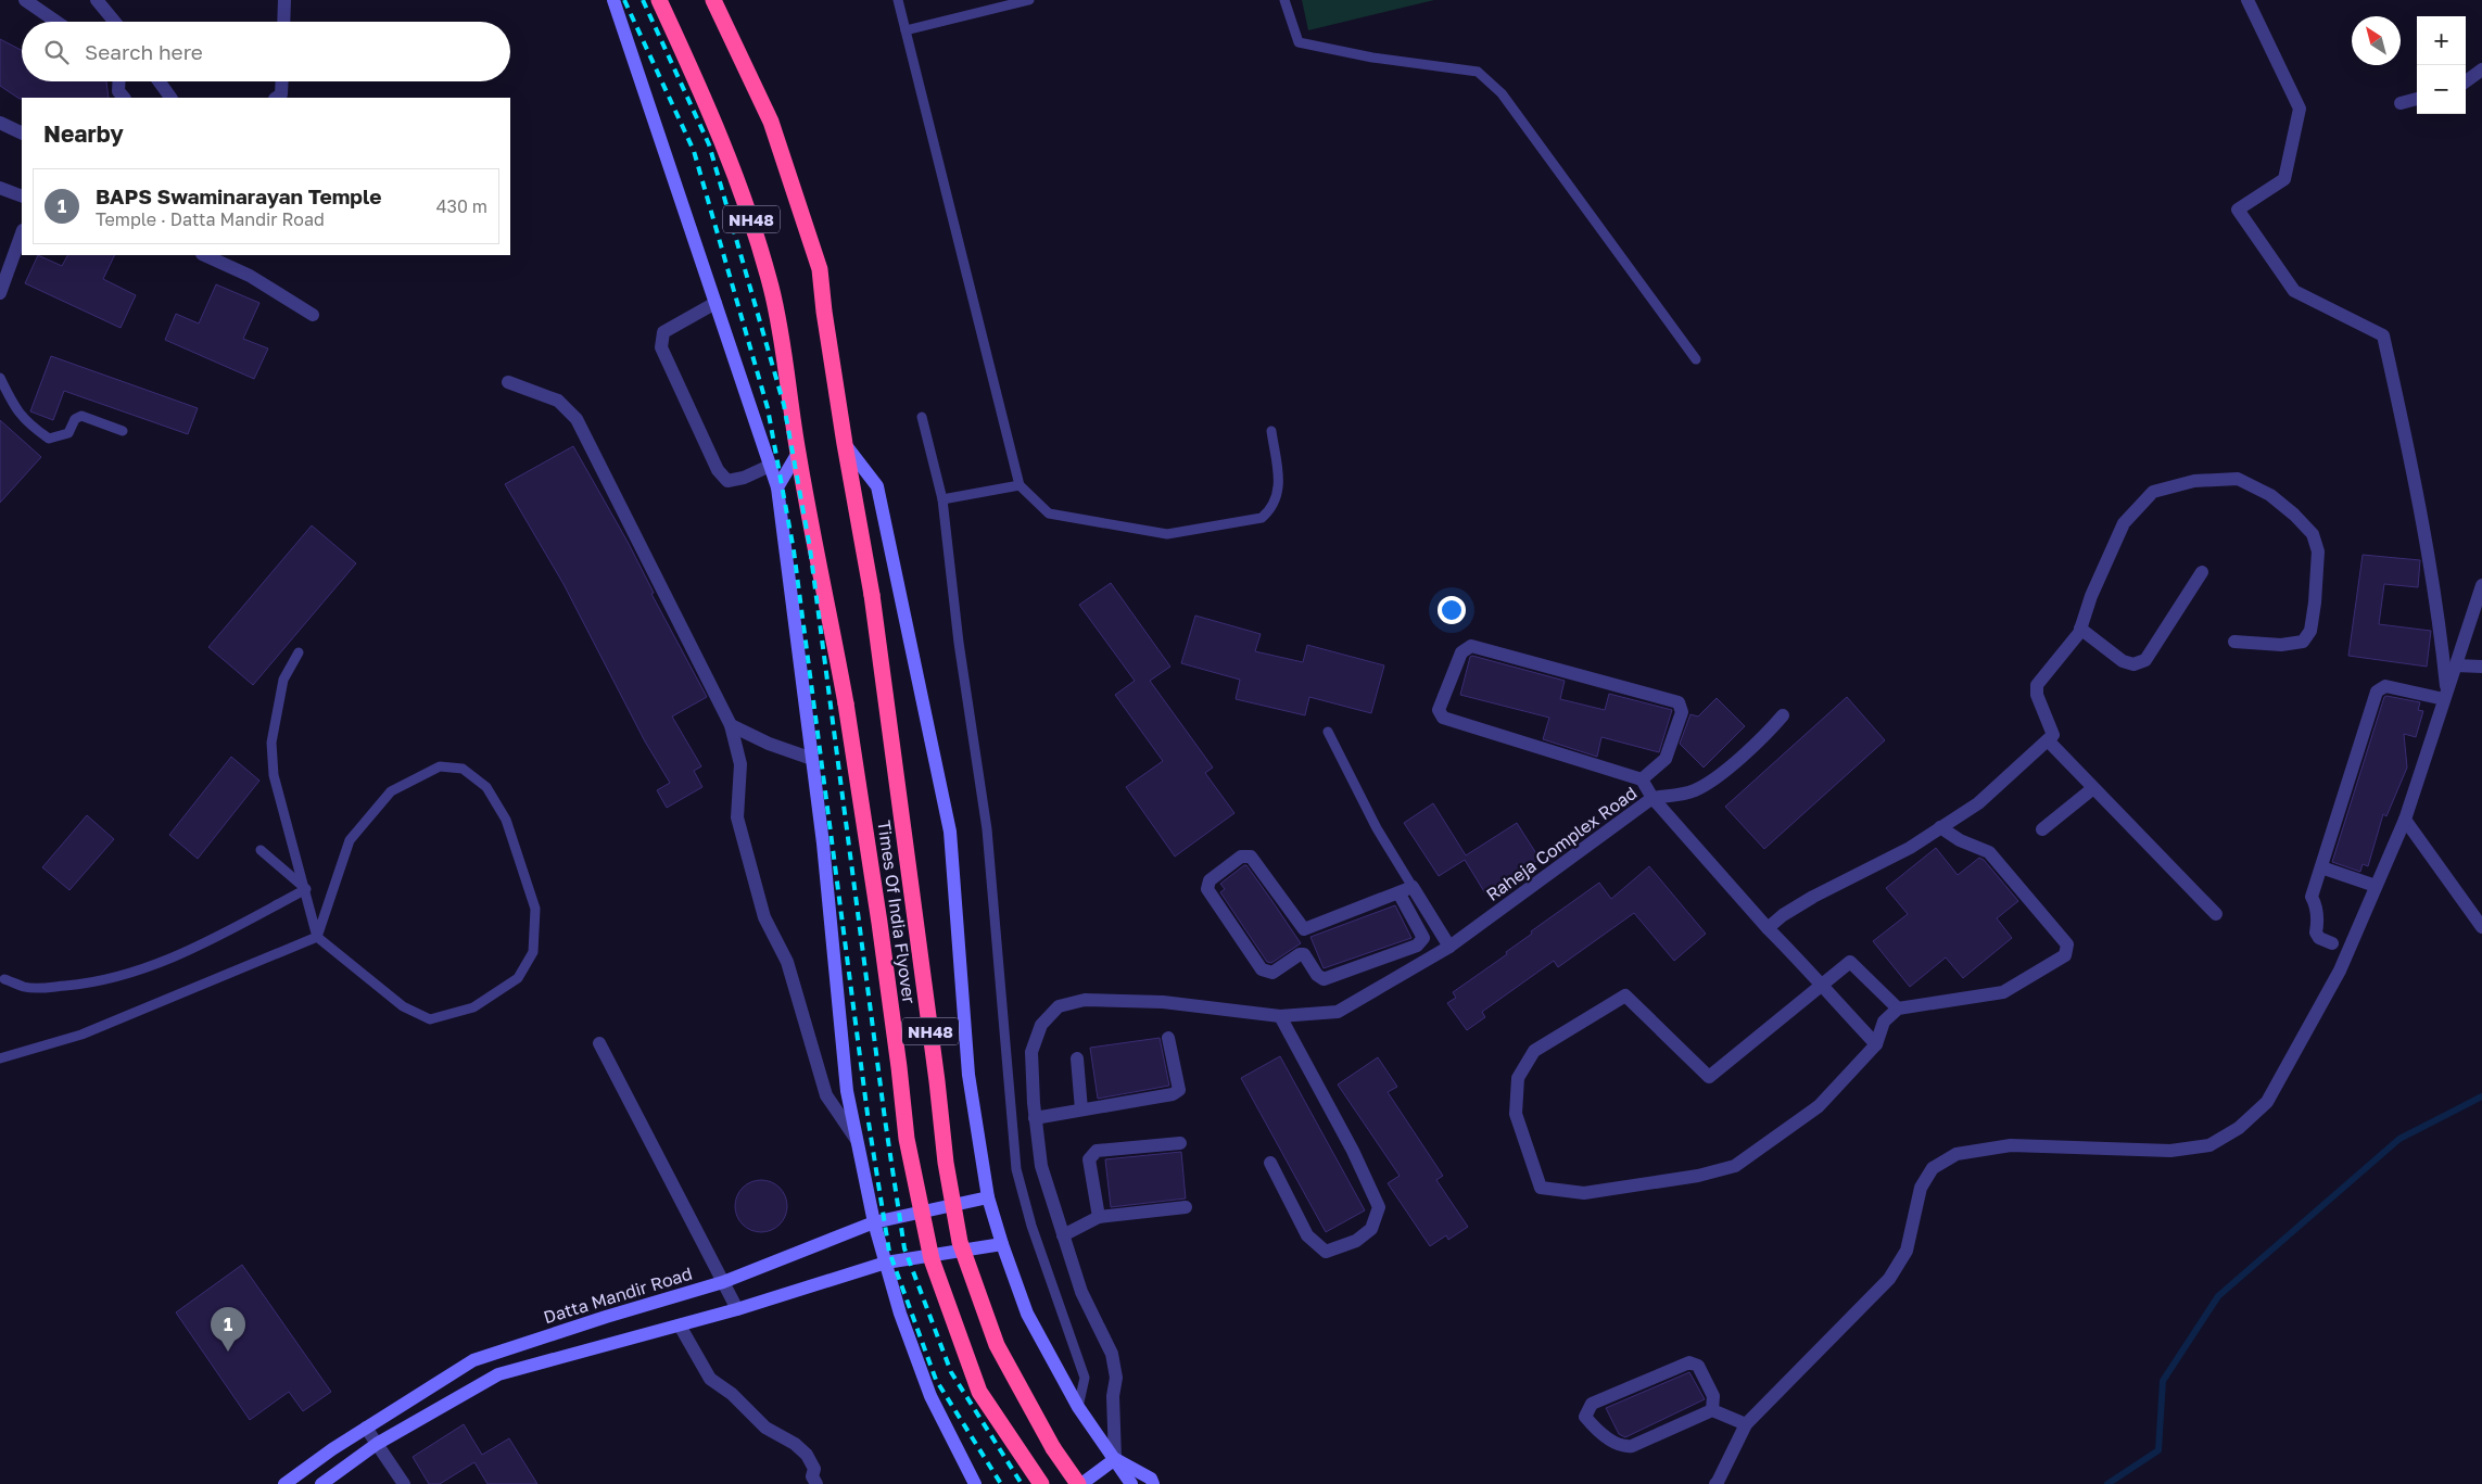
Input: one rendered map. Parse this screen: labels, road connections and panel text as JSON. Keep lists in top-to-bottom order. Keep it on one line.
{"streets":{"highway":["NH48","Times Of India Flyover"],"street":["Raheja Complex Road","Datta Mandir Road"]},"crossings":[["NH48","Times Of India Flyover"]],"north":"top left","page":{"map_buttons":["+","−"],"search":"Search here","heading":"Nearby","list":[{"mark":"1","name":"BAPS Swaminarayan Temple","note":"Temple · Datta Mandir Road","value":"430 m"}],"pins":"1"}}
